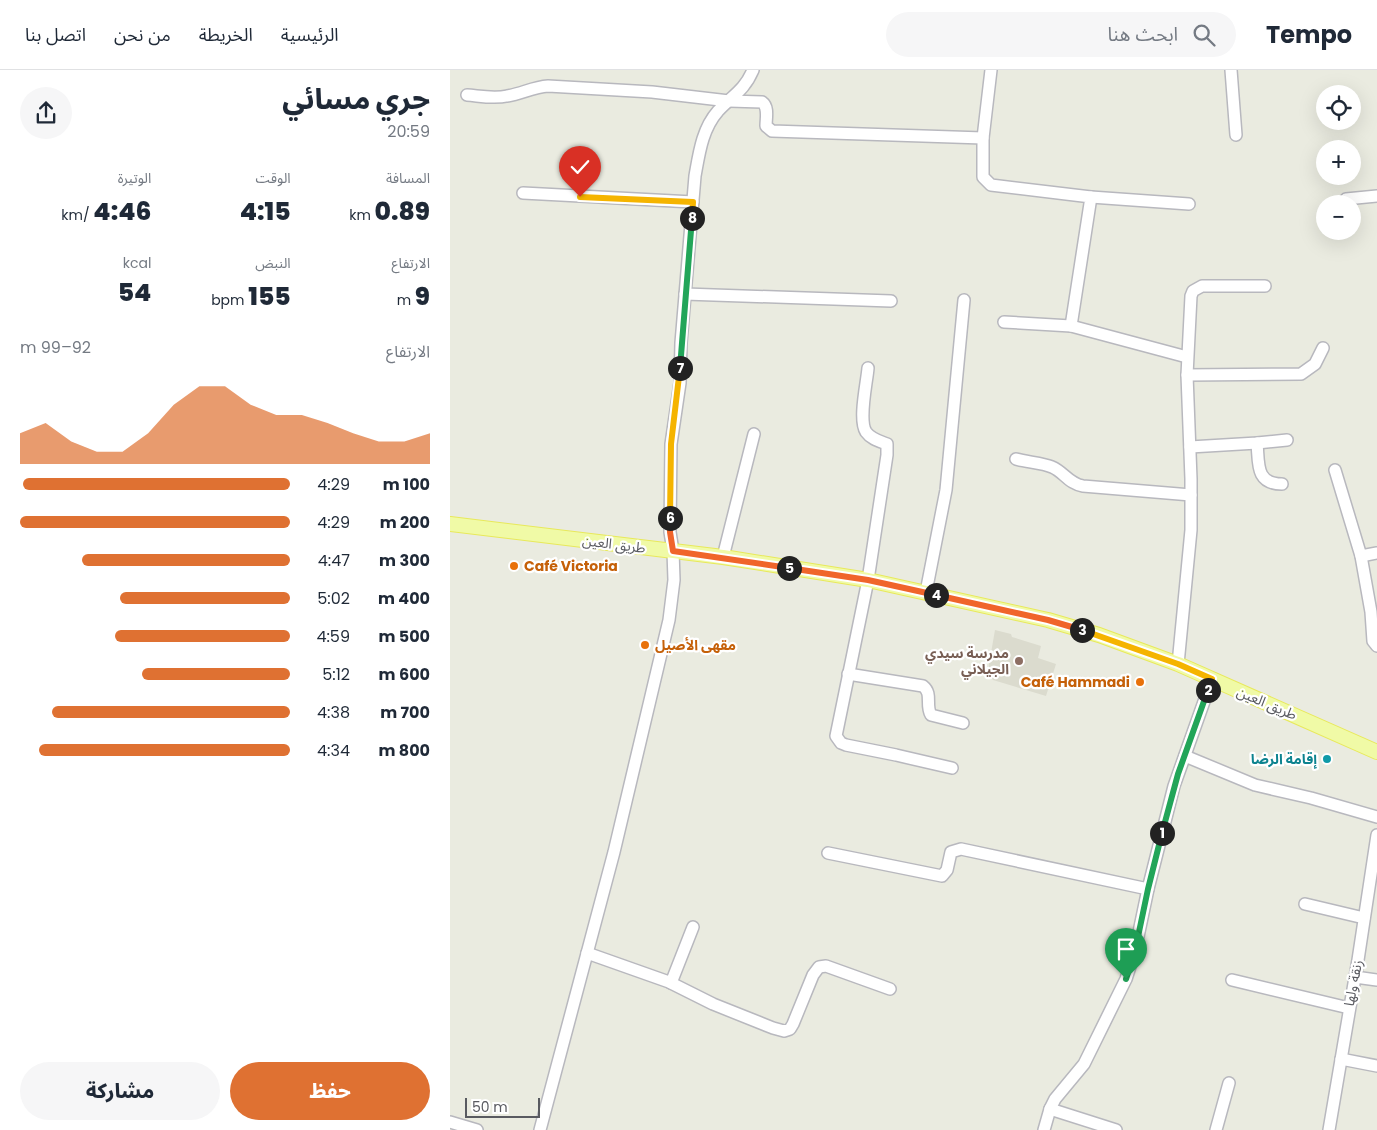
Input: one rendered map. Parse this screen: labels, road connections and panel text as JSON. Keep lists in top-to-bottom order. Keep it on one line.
{"streets":{"main road":["طريق العين"],"street":["زنقة ولها"]},"places":["Café Victoria","مقهى الأصيل","مدرسة سيدي الجيلاني","Café Hammadi","إقامة الرضا"],"scale_bar":"50 m","page":{"header":"Tempo","search":"ابحث هنا","nav":["الرئيسية","الخريطة","من نحن","اتصل بنا"],"heading":["جري مسائي","20:59"],"map_buttons":["+","−"],"stats":[["المسافة","0.89 km"],["الوقت","4:15"],["الوتيرة","4:46 /km"],["الارتفاع","9 m"],["النبض","155 bpm"],["kcal","54"]],"pins":["8","7","6","5","4","3","2","1"],"chart":["الارتفاع","92–99 m"],"list":[{"name":"100 m","note":"4:29"},{"name":"200 m","note":"4:29"},{"name":"300 m","note":"4:47"},{"name":"400 m","note":"5:02"},{"name":"500 m","note":"4:59"},{"name":"600 m","note":"5:12"},{"name":"700 m","note":"4:38"},{"name":"800 m","note":"4:34"}],"buttons":["حفظ","مشاركة"],"scale":"50 m"}}
